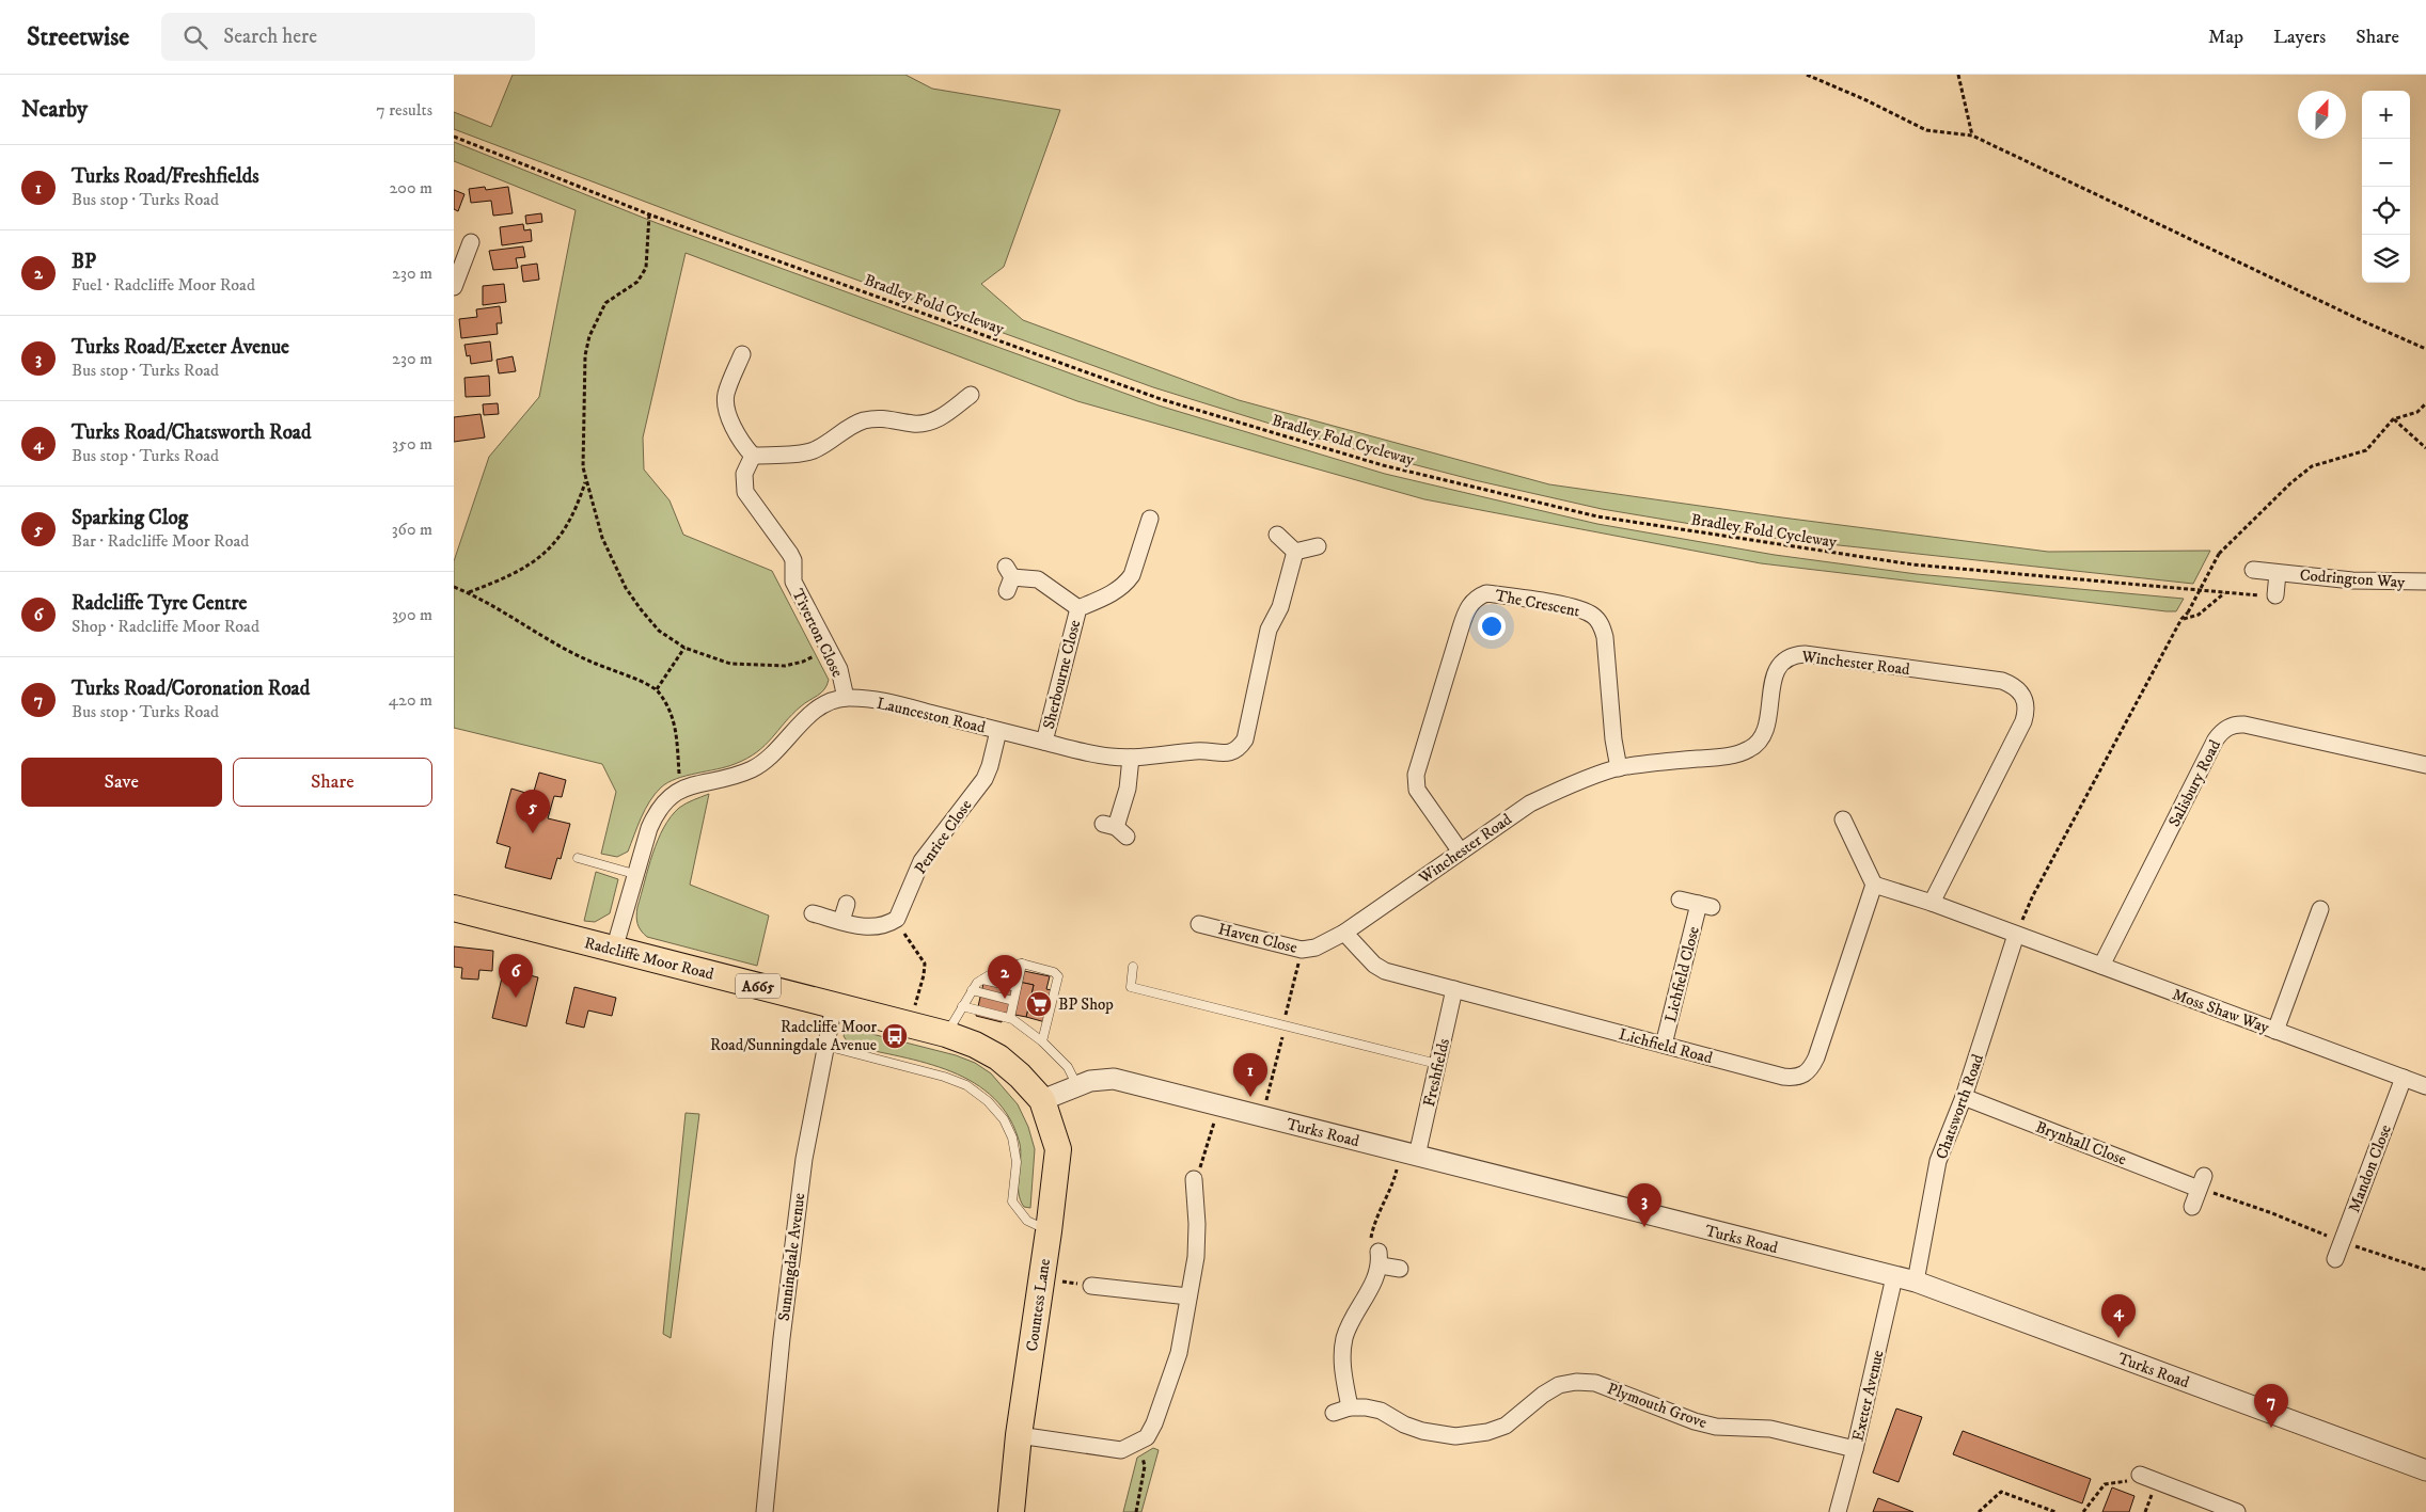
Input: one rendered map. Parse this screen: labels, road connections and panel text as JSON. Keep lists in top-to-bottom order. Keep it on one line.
{"streets":{"main road":["Radcliffe Moor Road","A665","Countess Lane"],"street":["Codrington Way","The Crescent","Tiverton Close","Winchester Road","Sherbourne Close","Launceston Road","Salisbury Road","Penrice Close","Haven Close","Lichfield Close","Moss Shaw Way","Lichfield Road","Freshfields","Chatsworth Road","Turks Road","Brynhall Close","Mandon Close","Sunningdale Avenue","Exeter Avenue","Plymouth Grove"],"path":["Bradley Fold Cycleway"]},"crossings":[["Bradley Fold Cycleway","Codrington Way"],["The Crescent","Winchester Road"],["Tiverton Close","Launceston Road"],["Winchester Road","Haven Close"],["Winchester Road","Moss Shaw Way"],["Winchester Road","Lichfield Road"],["Sherbourne Close","Launceston Road"],["Launceston Road","Penrice Close"],["Launceston Road","Radcliffe Moor Road"],["Salisbury Road","Moss Shaw Way"],["Haven Close","Lichfield Road"],["Radcliffe Moor Road","Turks Road"],["Radcliffe Moor Road","Sunningdale Avenue"],["Radcliffe Moor Road","Countess Lane"],["Lichfield Close","Lichfield Road"],["Moss Shaw Way","Lichfield Road"],["Moss Shaw Way","Chatsworth Road"],["Moss Shaw Way","Mandon Close"],["Lichfield Road","Freshfields"],["Freshfields","Turks Road"],["Chatsworth Road","Turks Road"],["Chatsworth Road","Brynhall Close"],["Turks Road","Countess Lane"],["Turks Road","Exeter Avenue"],["Exeter Avenue","Plymouth Grove"]],"places":{"supermarket":["BP Shop"],"bus stop":["Radcliffe Moor Road/Sunningdale Avenue"]},"north":"top","page":{"header":"Streetwise","search":"Search here","nav":["Map","Layers","Share"],"heading":["Nearby","7 results"],"map_buttons":["+","−"],"list":[{"mark":"1","name":"Turks Road/Freshfields","note":"Bus stop · Turks Road","value":"200 m"},{"mark":"2","name":"BP","note":"Fuel · Radcliffe Moor Road","value":"230 m"},{"mark":"3","name":"Turks Road/Exeter Avenue","note":"Bus stop · Turks Road","value":"230 m"},{"mark":"4","name":"Turks Road/Chatsworth Road","note":"Bus stop · Turks Road","value":"350 m"},{"mark":"5","name":"Sparking Clog","note":"Bar · Radcliffe Moor Road","value":"360 m"},{"mark":"6","name":"Radcliffe Tyre Centre","note":"Shop · Radcliffe Moor Road","value":"390 m"},{"mark":"7","name":"Turks Road/Coronation Road","note":"Bus stop · Turks Road","value":"420 m"}],"buttons":["Save","Share"],"pins":["5","6","2","1","3","4","7"]}}
